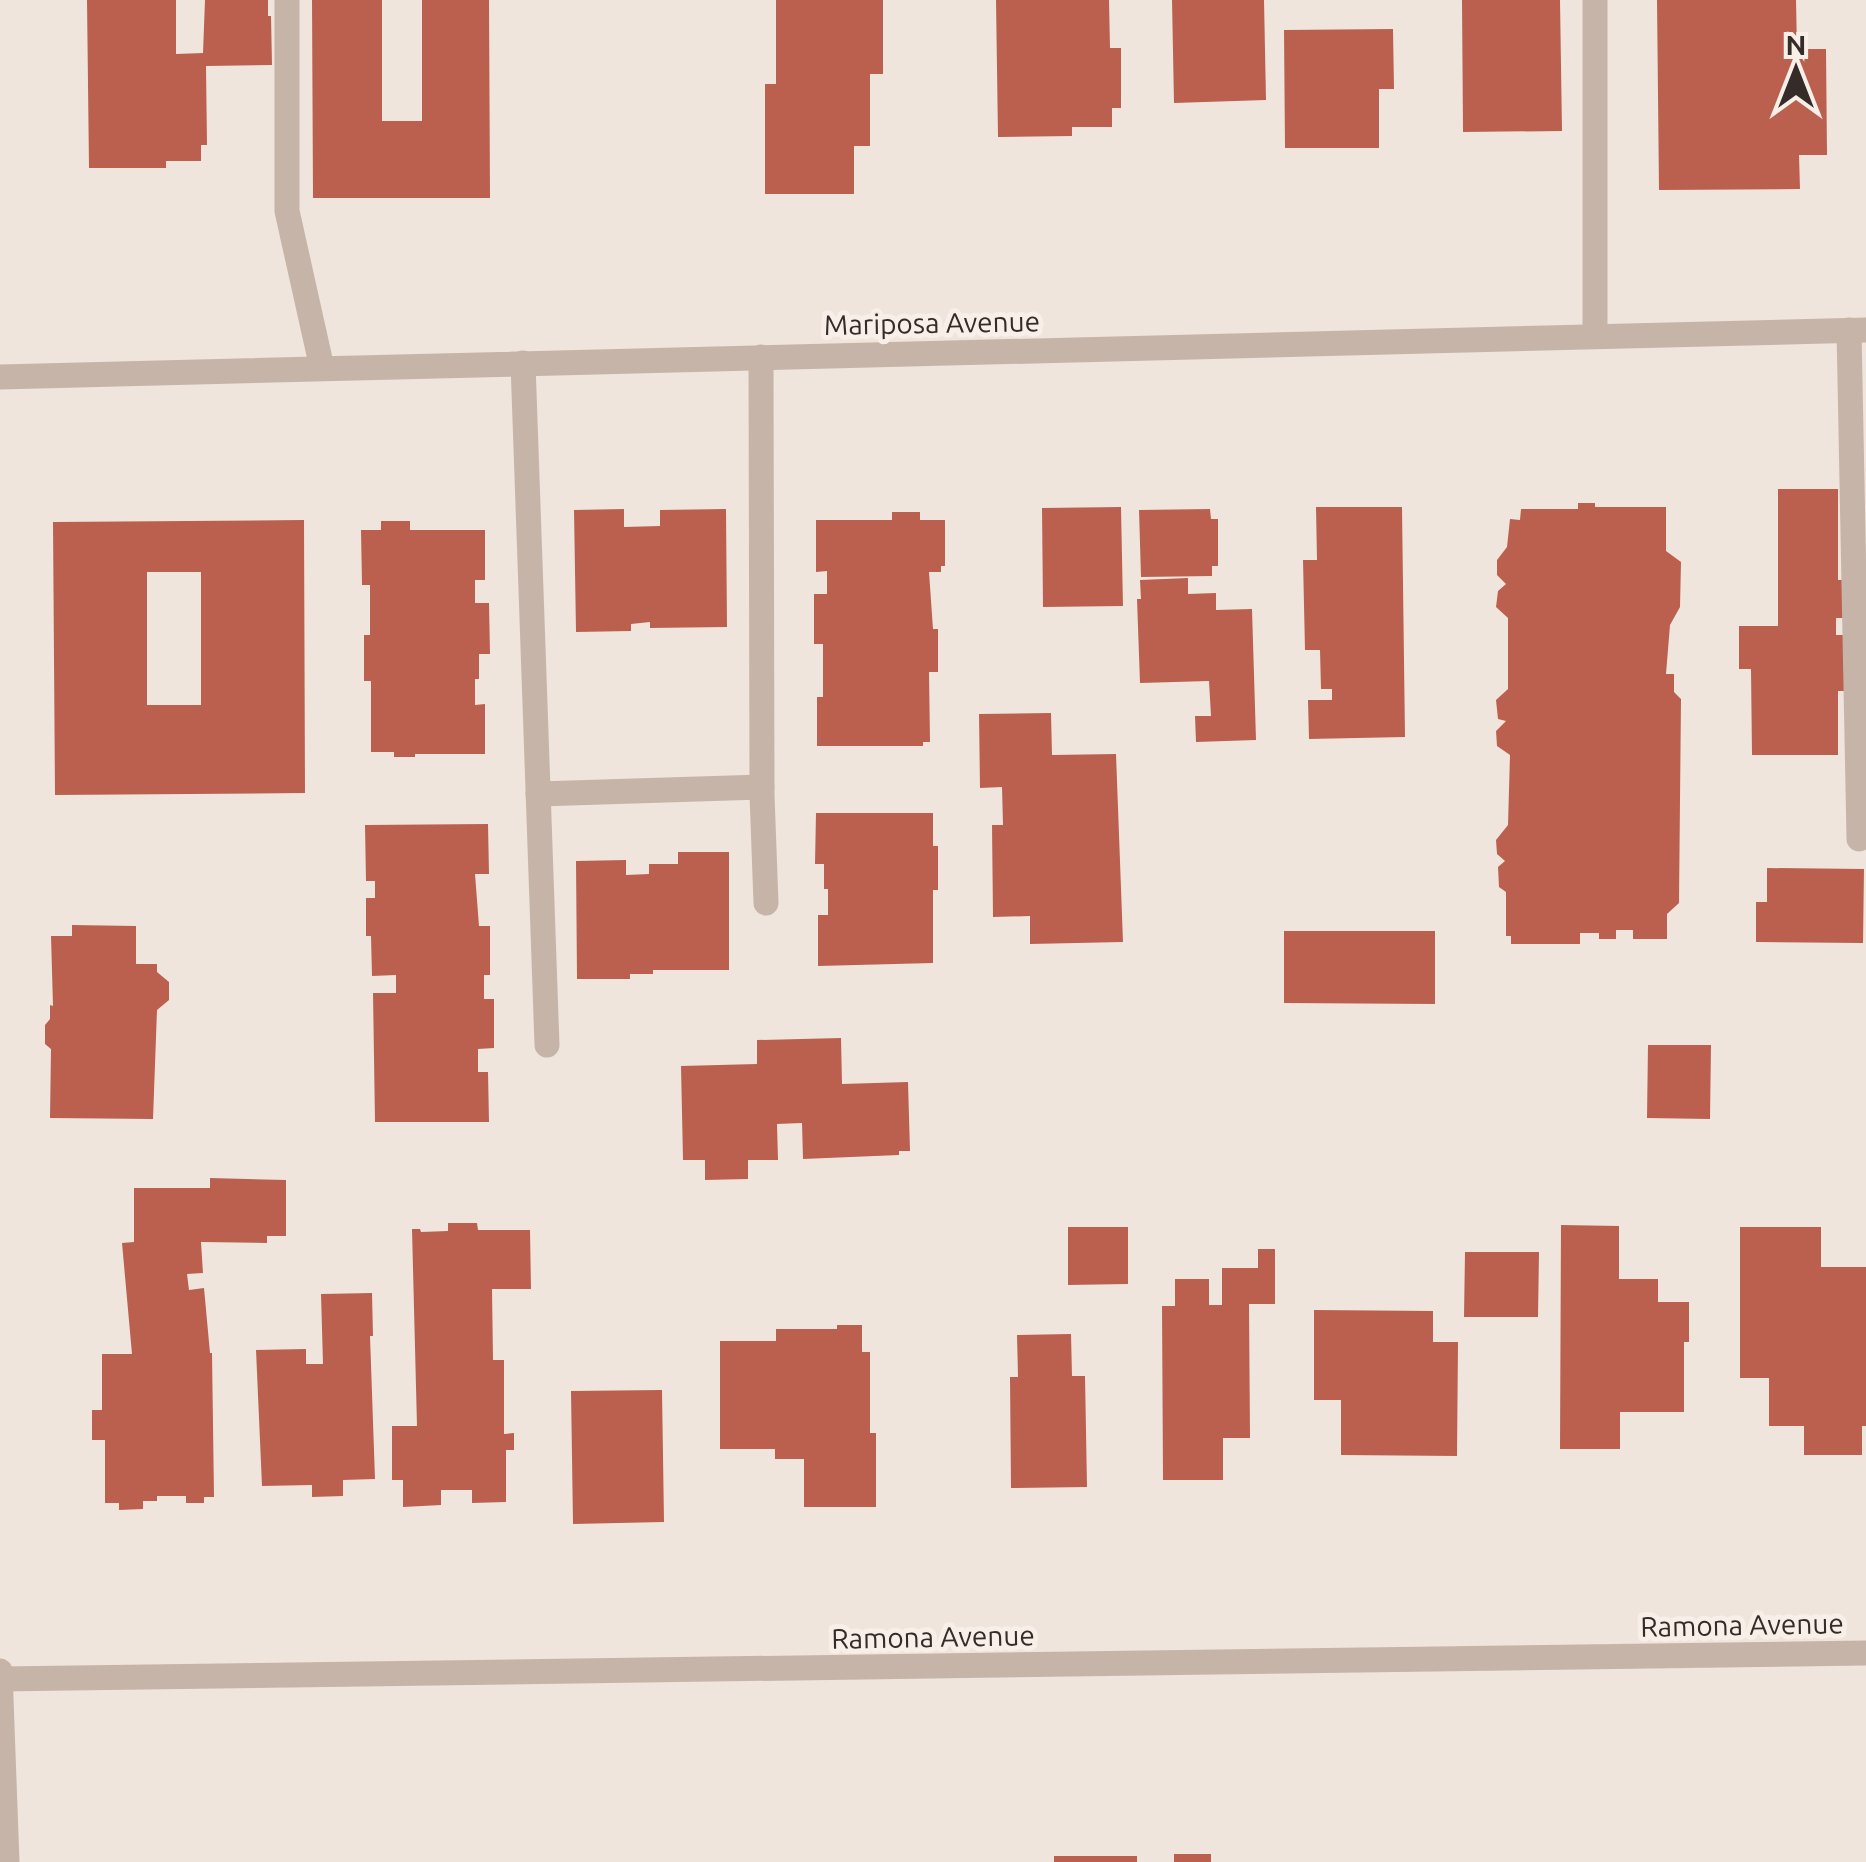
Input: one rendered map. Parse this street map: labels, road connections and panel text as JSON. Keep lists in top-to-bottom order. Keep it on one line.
{"streets":{"street":["Mariposa Avenue","Ramona Avenue"]},"north":"top"}
